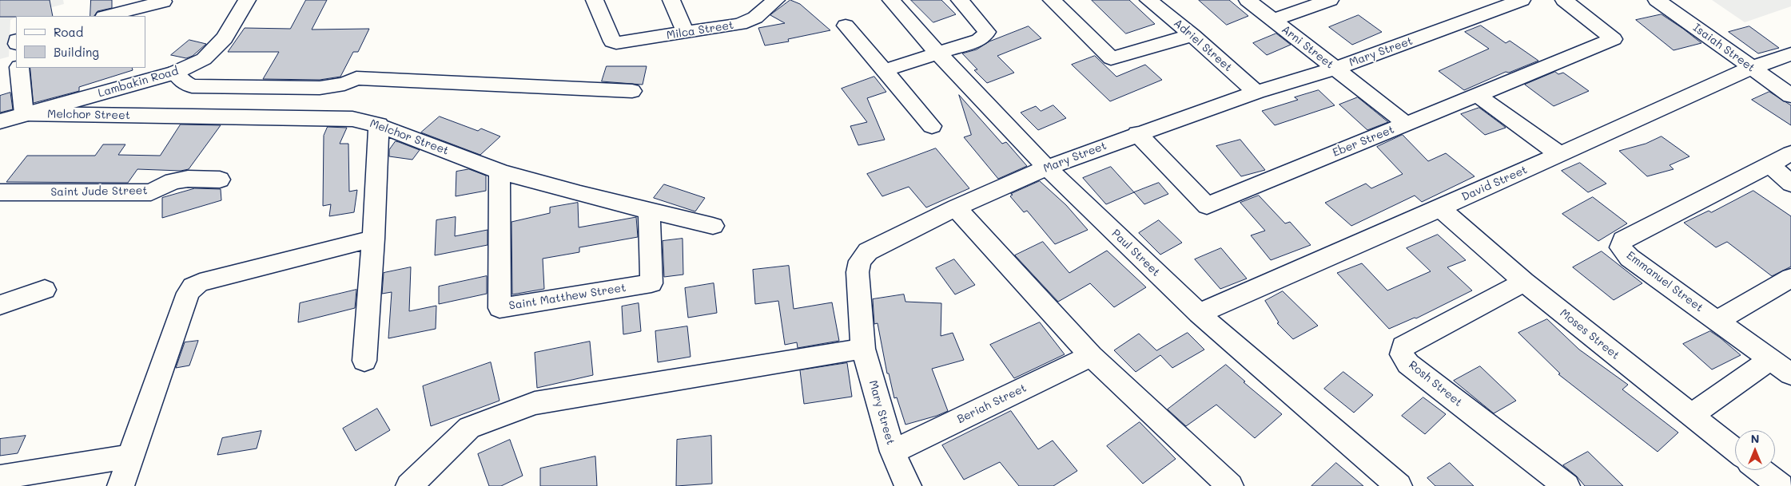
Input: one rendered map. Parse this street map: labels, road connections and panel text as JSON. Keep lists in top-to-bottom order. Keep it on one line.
{"streets":{"street":["Milca Street","Adriel Street","Arni Street","Isaiah Street","Mary Street","Lambakin Road","Melchor Street","Eber Street","David Street","Saint Jude Street","Paul Street","Emmanuel Street","Saint Matthew Street","Moses Street","Rosh Street","Beriah Street"]},"crossings":[["Adriel Street","Mary Street"],["Arni Street","Mary Street"],["Arni Street","Eber Street"],["Isaiah Street","David Street"],["Mary Street","Eber Street"],["Mary Street","Paul Street"],["Mary Street","Beriah Street"],["Lambakin Road","Melchor Street"],["Melchor Street","Saint Matthew Street"],["David Street","Paul Street"],["David Street","Moses Street"],["Moses Street","Rosh Street"]],"legend":["Road","Building"],"north":"top"}
